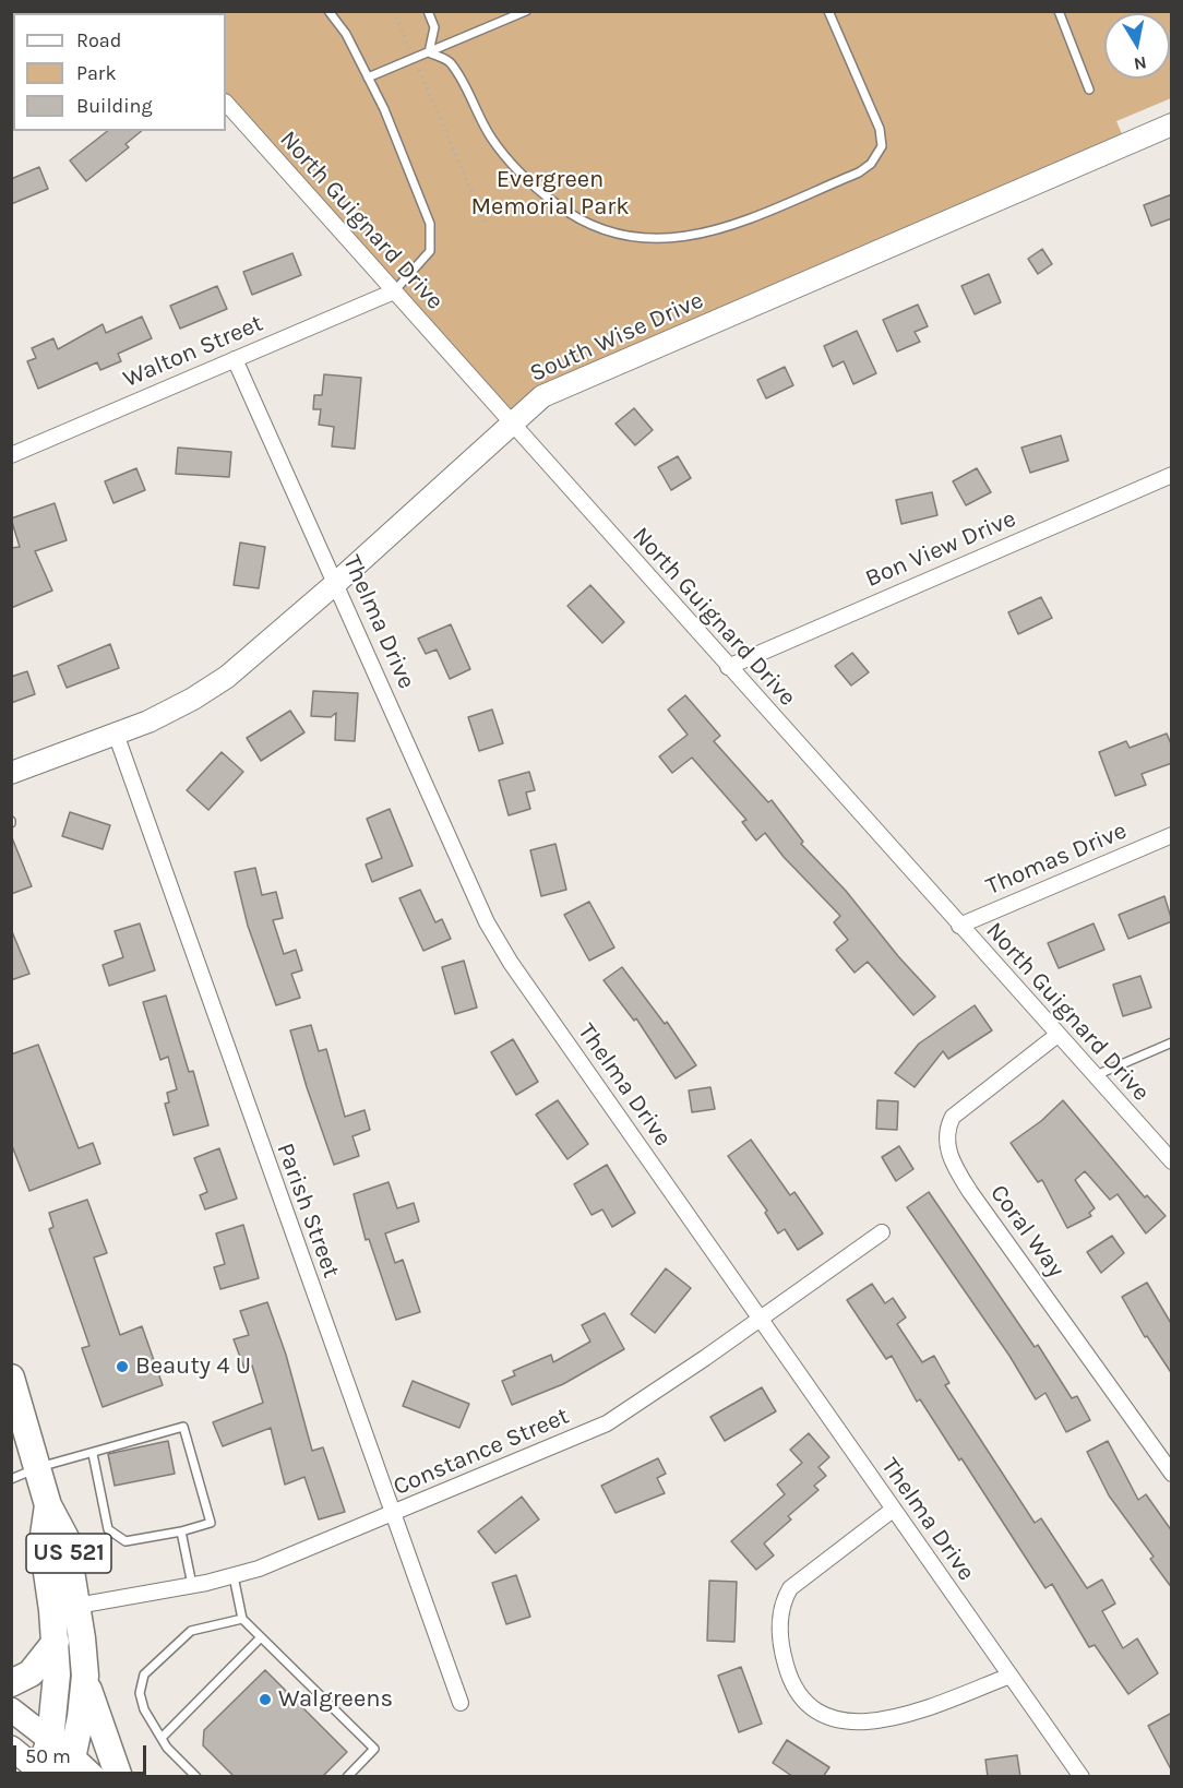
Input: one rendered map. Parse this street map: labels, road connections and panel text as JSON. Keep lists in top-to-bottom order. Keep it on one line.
{"streets":{"highway":["US 521"],"main road":["South Wise Drive"],"street":["North Guignard Drive","Walton Street","Bon View Drive","Thelma Drive","Thomas Drive","Parish Street","Coral Way","Constance Street"]},"crossings":[["North Guignard Drive","South Wise Drive"],["North Guignard Drive","Walton Street"],["North Guignard Drive","Bon View Drive"],["North Guignard Drive","Thomas Drive"],["North Guignard Drive","Coral Way"],["South Wise Drive","Thelma Drive"],["South Wise Drive","Parish Street"],["Walton Street","Thelma Drive"],["Thelma Drive","Constance Street"],["Parish Street","Constance Street"],["Constance Street","US 521"]],"parks":["Evergreen Memorial Park"],"places":["Beauty 4 U","Walgreens"],"legend":["Road","Park","Building"],"scale_bar":"50 m","north":"bottom"}
